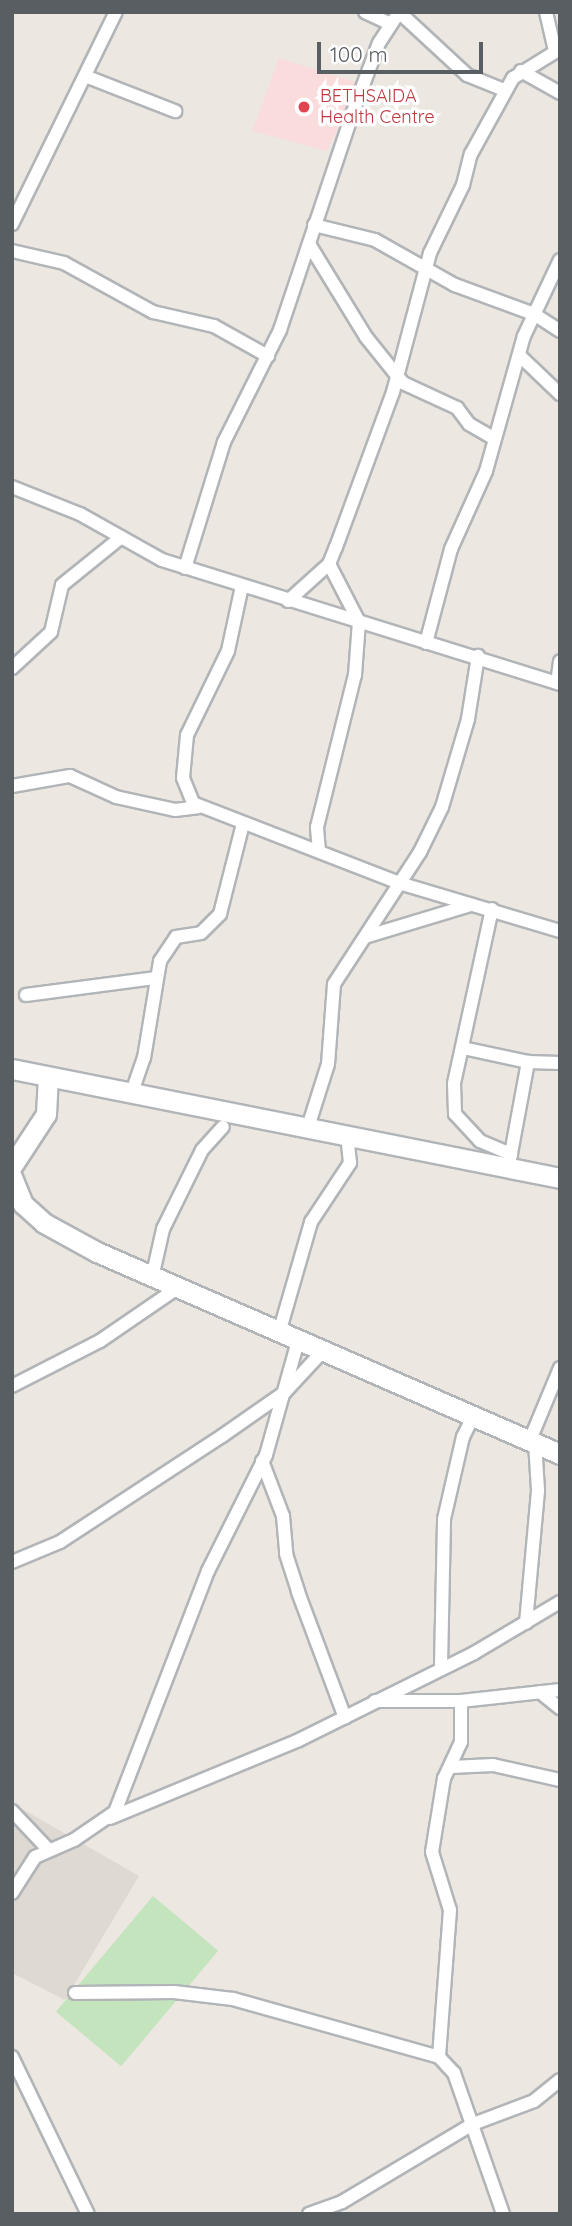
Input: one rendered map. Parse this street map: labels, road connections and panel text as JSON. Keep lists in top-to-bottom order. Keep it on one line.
{"places":["BETHSAIDA Health Centre"],"scale_bar":"100 m"}
